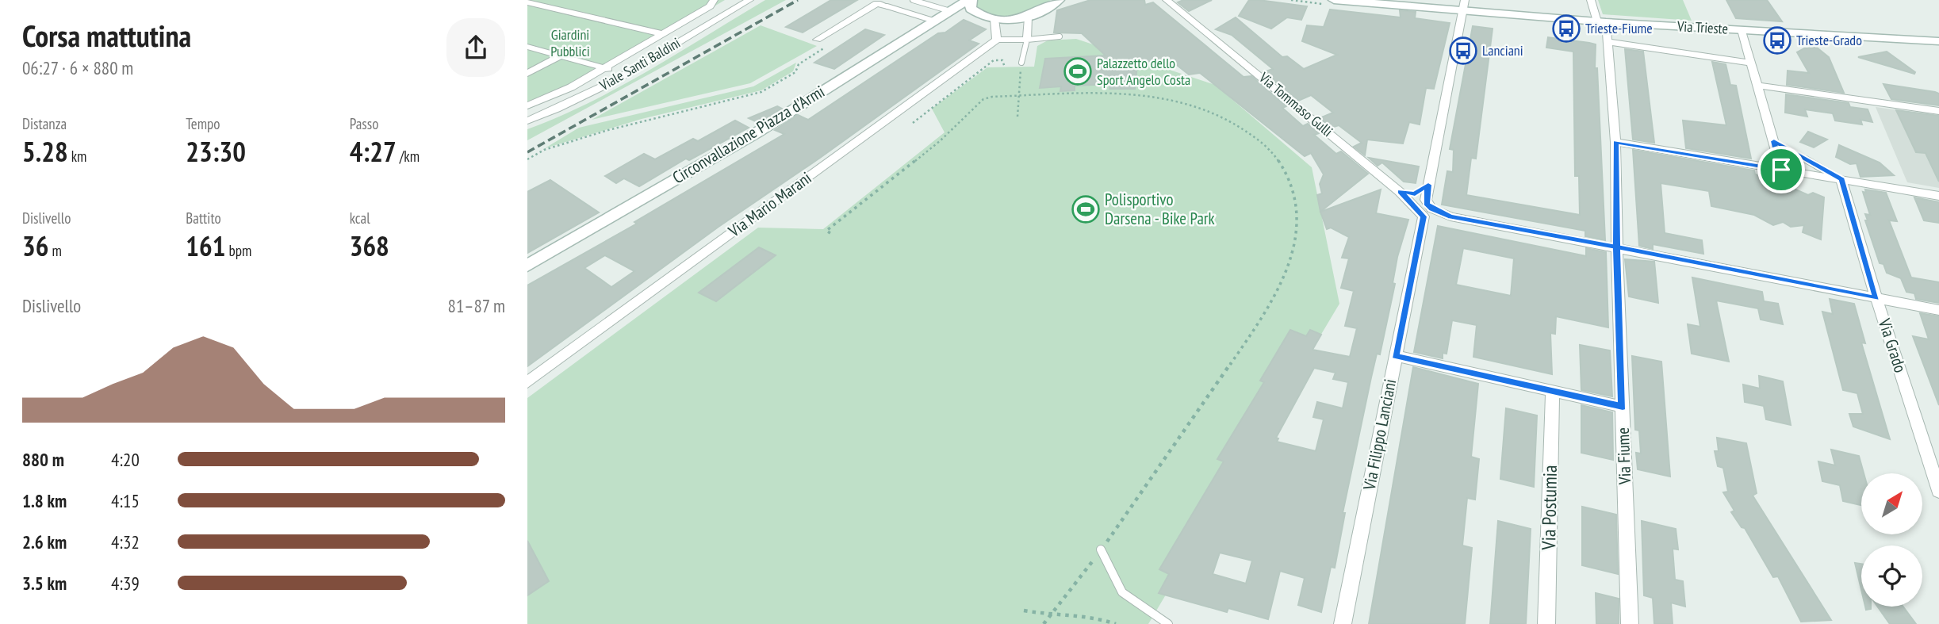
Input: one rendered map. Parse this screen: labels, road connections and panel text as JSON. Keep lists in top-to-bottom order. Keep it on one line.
{"streets":{"street":["Via Trieste","Viale Santi Baldini","Via Tommaso Gulli","Circonvallazione Piazza d'Armi","Via Mario Marani","Via Grado","Via Filippo Lanciani","Via Fiume","Via Postumia"]},"crossings":[["Via Trieste","Via Filippo Lanciani"],["Via Trieste","Via Fiume"],["Via Tommaso Gulli","Via Grado"],["Via Tommaso Gulli","Via Filippo Lanciani"],["Via Tommaso Gulli","Via Fiume"]],"parks":["Giardini Pubblici"],"places":{"bus stop":["Trieste-Fiume","Trieste-Grado","Lanciani"],"sports":["Palazzetto dello Sport Angelo Costa","Polisportivo Darsena - Bike Park"]},"north":"top right","page":{"heading":["Corsa mattutina","06:27 · 6 × 880 m"],"stats":[["Distanza","5.28 km"],["Tempo","23:30"],["Passo","4:27 /km"],["Dislivello","36 m"],["Battito","161 bpm"],["kcal","368"]],"chart":["Dislivello","81–87 m"],"list":[{"name":"880 m","note":"4:20"},{"name":"1.8 km","note":"4:15"},{"name":"2.6 km","note":"4:32"},{"name":"3.5 km","note":"4:39"}]}}
